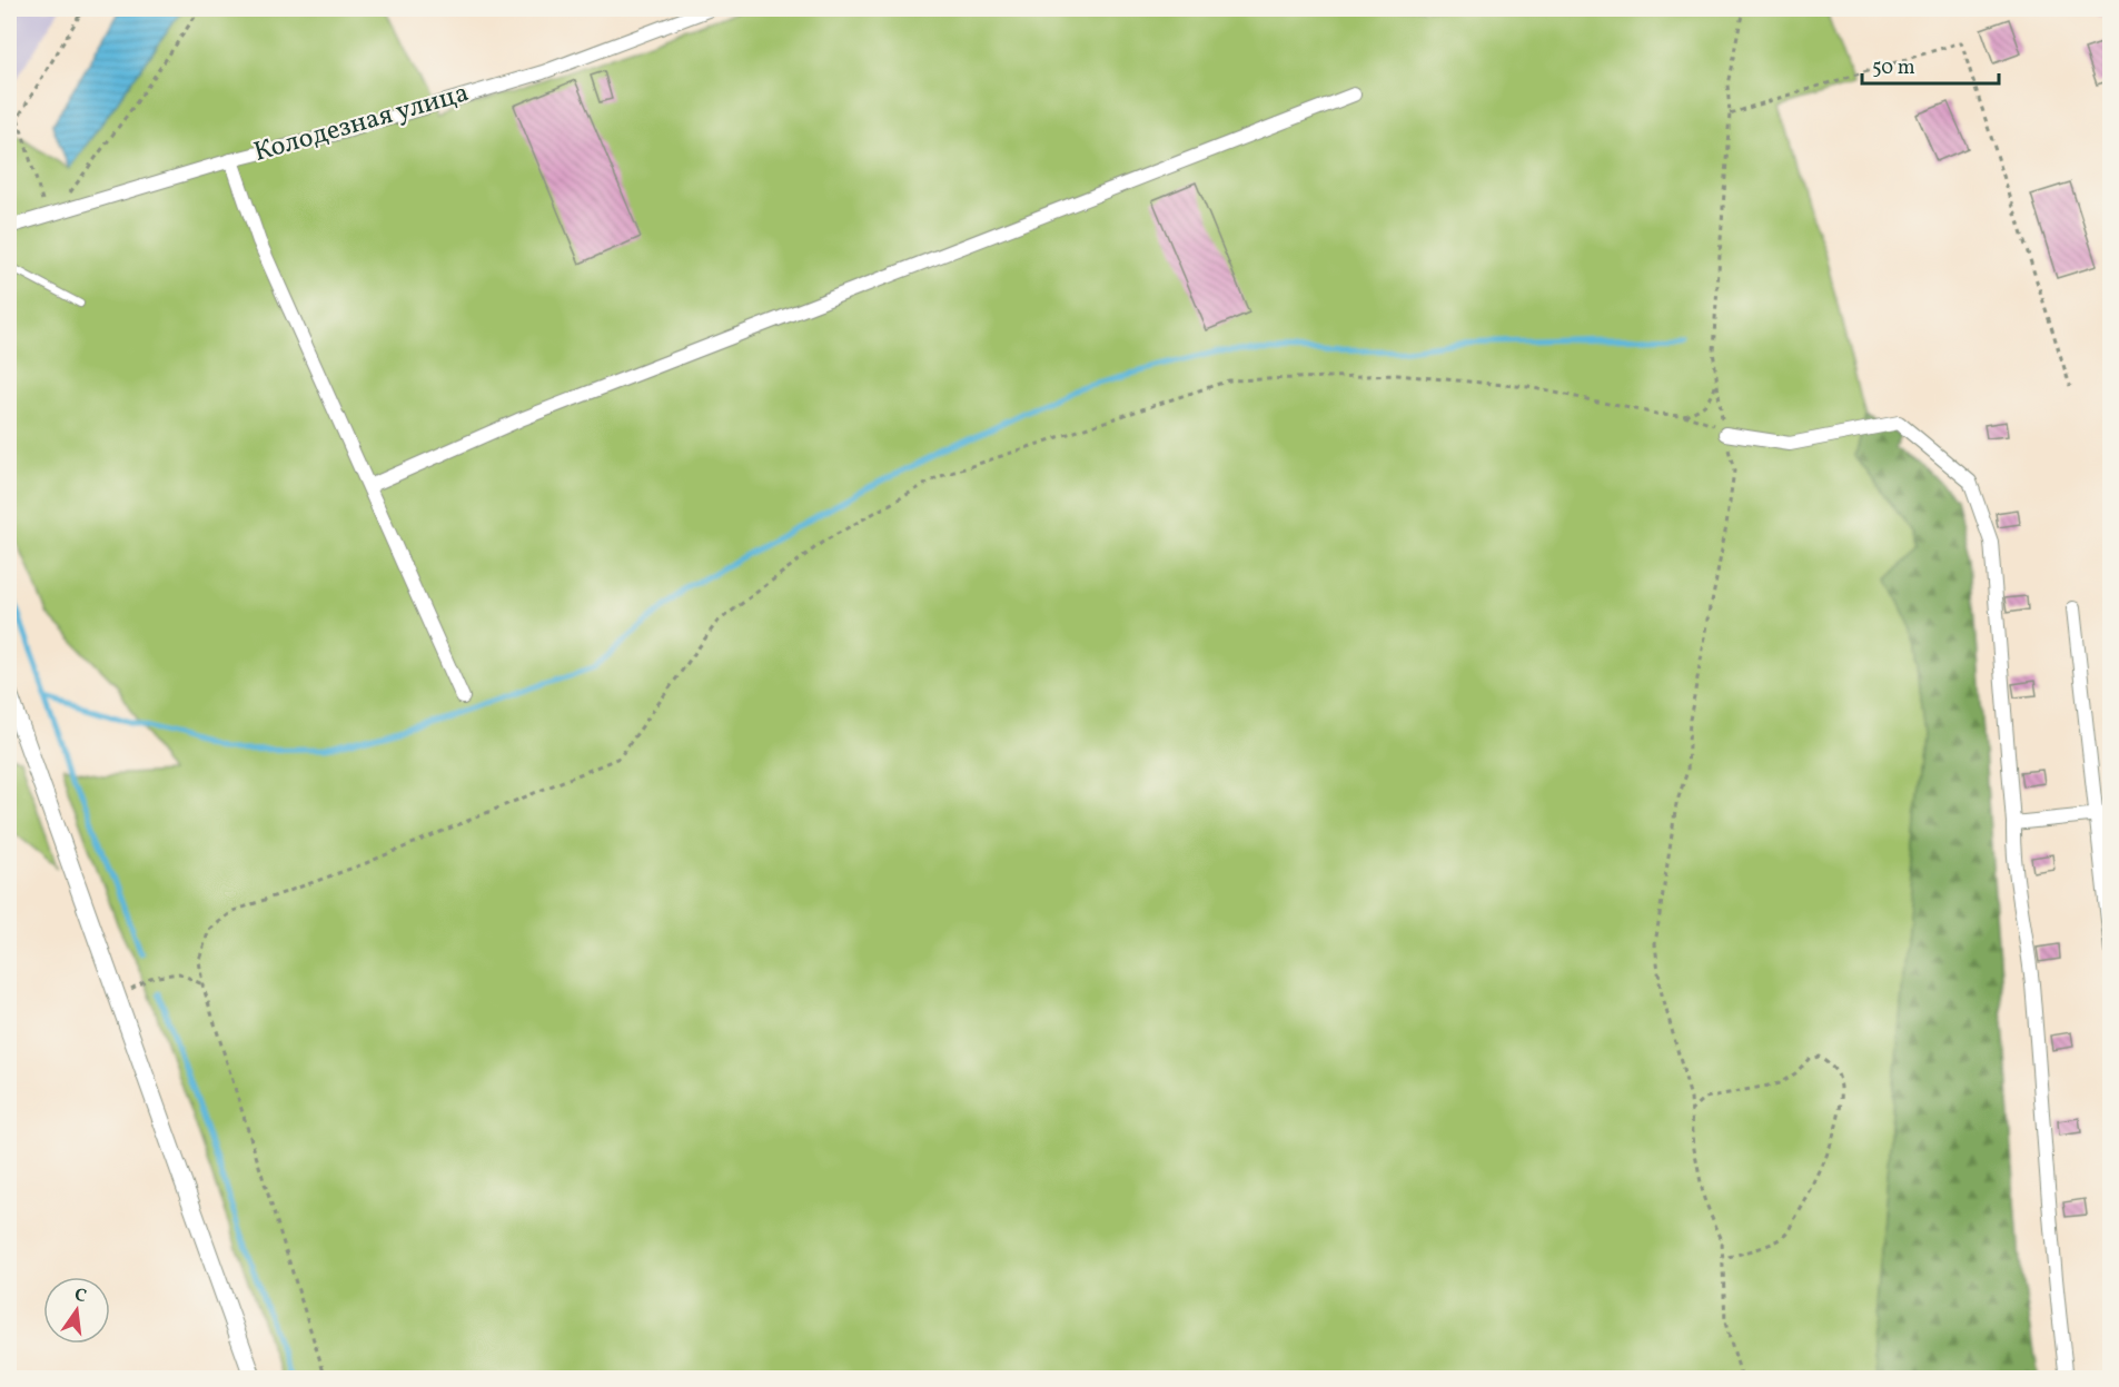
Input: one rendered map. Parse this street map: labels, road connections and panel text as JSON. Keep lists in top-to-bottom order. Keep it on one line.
{"streets":{"street":["Колодезная улица"]},"scale_bar":"50 m","north":"top"}
